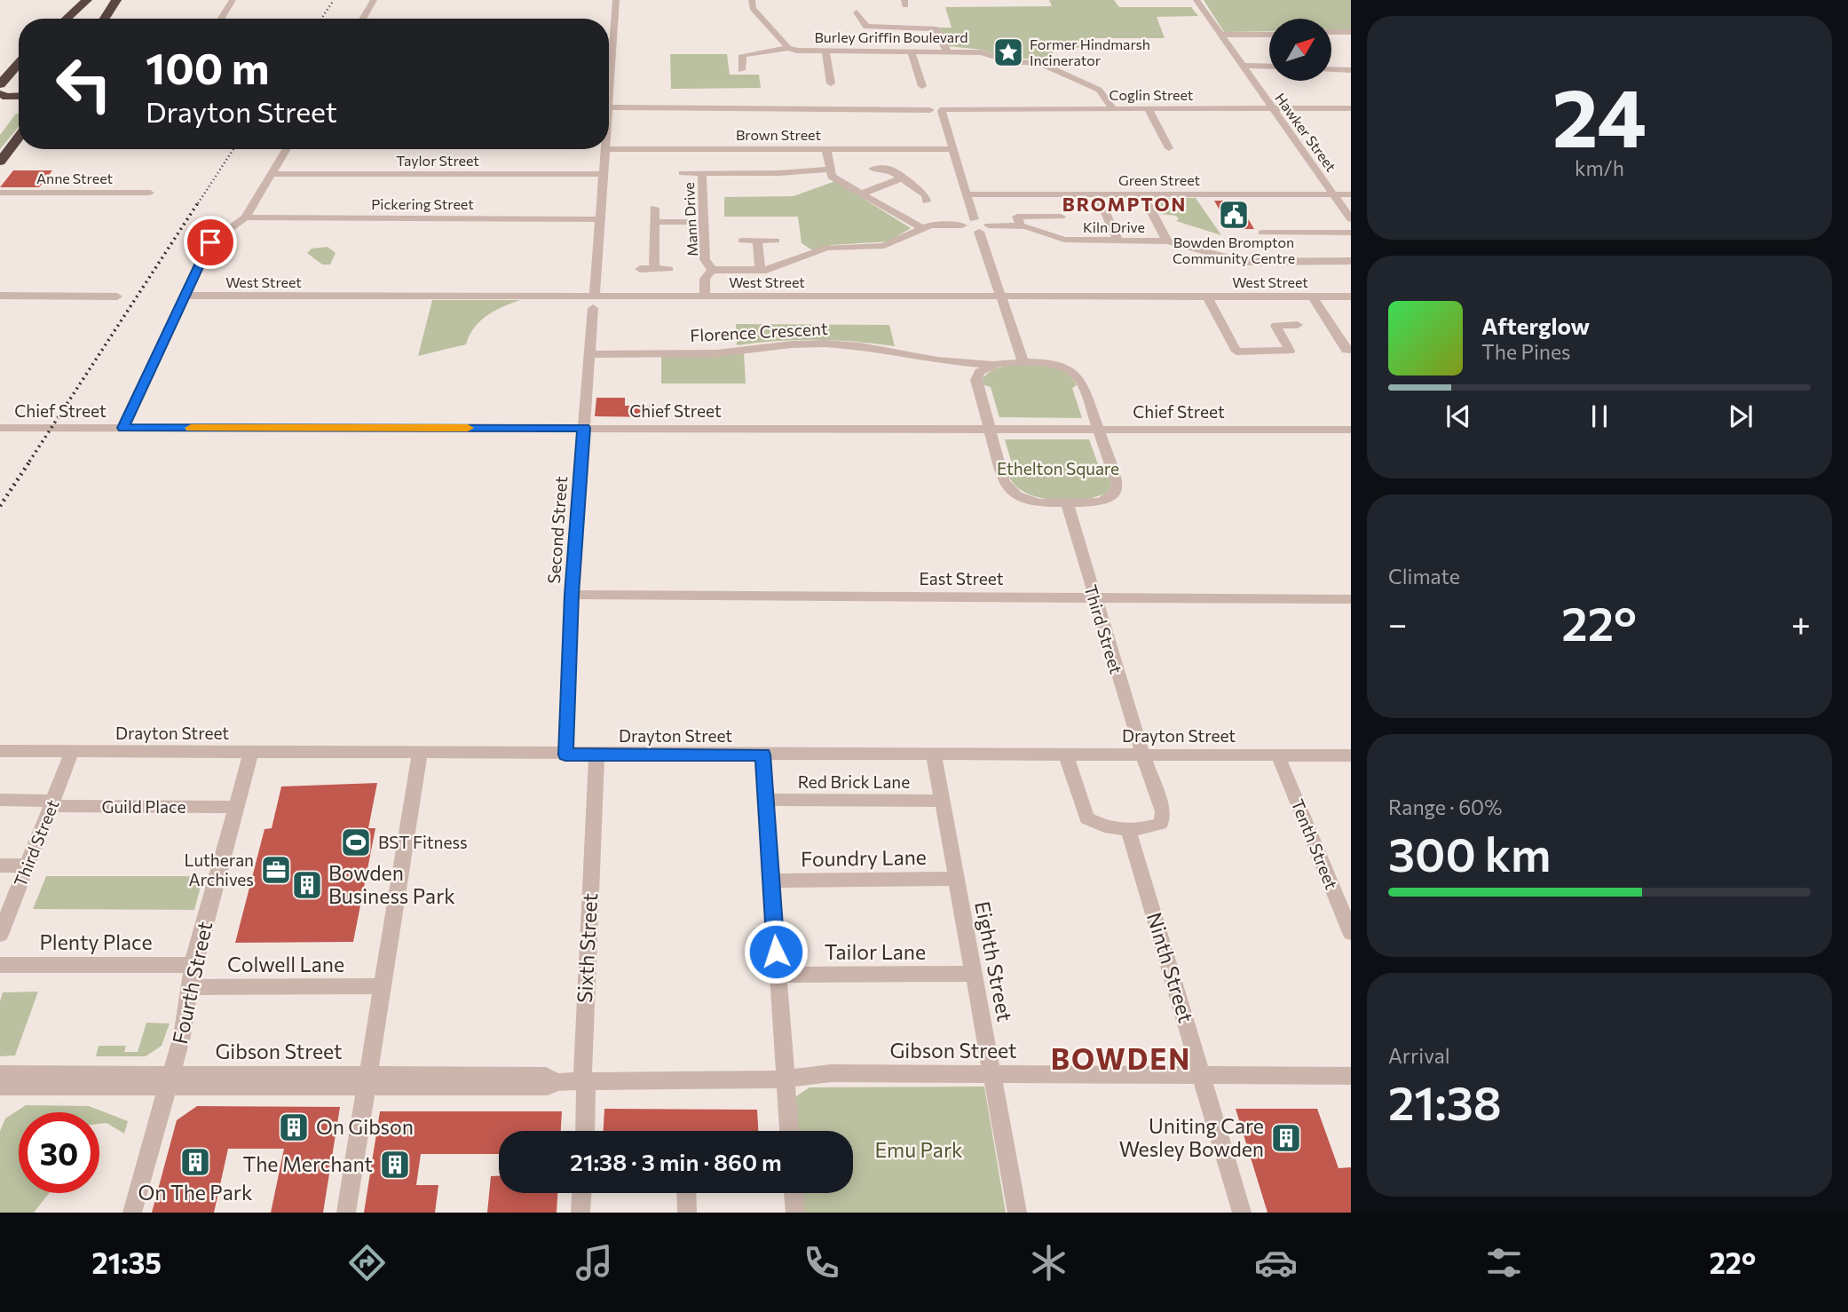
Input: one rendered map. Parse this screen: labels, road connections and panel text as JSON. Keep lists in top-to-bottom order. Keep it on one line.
{"streets":{"street":["Burley Griffin Boulevard","Coglin Street","Hawker Street","Brown Street","Taylor Street","Anne Street","Green Street","Pickering Street","Mann Drive","Kiln Drive","West Street","Florence Crescent","Chief Street","Second Street","East Street","Third Street","Drayton Street","Red Brick Lane","Guild Place","Tenth Street","Foundry Lane","Plenty Place","Sixth Street","Tailor Lane","Eighth Street","Colwell Lane","Ninth Street","Fourth Street","Gibson Street"]},"crossings":[["Burley Griffin Boulevard","Coglin Street"],["Coglin Street","Hawker Street"],["Coglin Street","Brown Street"],["Hawker Street","Green Street"],["Brown Street","Second Street"],["Taylor Street","Second Street"],["Pickering Street","Second Street"],["Mann Drive","West Street"],["West Street","Second Street"],["Florence Crescent","Chief Street"],["Florence Crescent","Second Street"],["Florence Crescent","Third Street"],["Chief Street","Second Street"],["Second Street","East Street"],["Second Street","Drayton Street"],["East Street","Third Street"],["Third Street","Drayton Street"],["Third Street","Guild Place"],["Drayton Street","Tenth Street"],["Drayton Street","Sixth Street"],["Drayton Street","Eighth Street"],["Drayton Street","Fourth Street"],["Red Brick Lane","Eighth Street"],["Guild Place","Fourth Street"],["Foundry Lane","Eighth Street"],["Plenty Place","Fourth Street"],["Sixth Street","Gibson Street"],["Tailor Lane","Eighth Street"],["Eighth Street","Gibson Street"],["Colwell Lane","Fourth Street"],["Ninth Street","Gibson Street"],["Fourth Street","Gibson Street"]],"districts":["BROMPTON","BOWDEN"],"parks":["Ethelton Square","Emu Park"],"places":{"place":["Former Hindmarsh Incinerator"],"public building":["Bowden Brompton Community Centre"],"sports":["BST Fitness"],"office":["Lutheran Archives"],"building":["Bowden Business Park","On Gibson","Uniting Care Wesley Bowden","On The Park","The Merchant"]},"north":"top right","page":{"tile":[["24","km/h"],"Climate",["Range · 60%","300 km"],["Arrival","21:38"]],"turn":["100 m","Drayton Street"],"song":["Afterglow","The Pines"],"heat":["−","22°","+"],"limit":"30","trip":"21:38 · 3 min · 860 m","tabs":["21:35","22°"]}}
